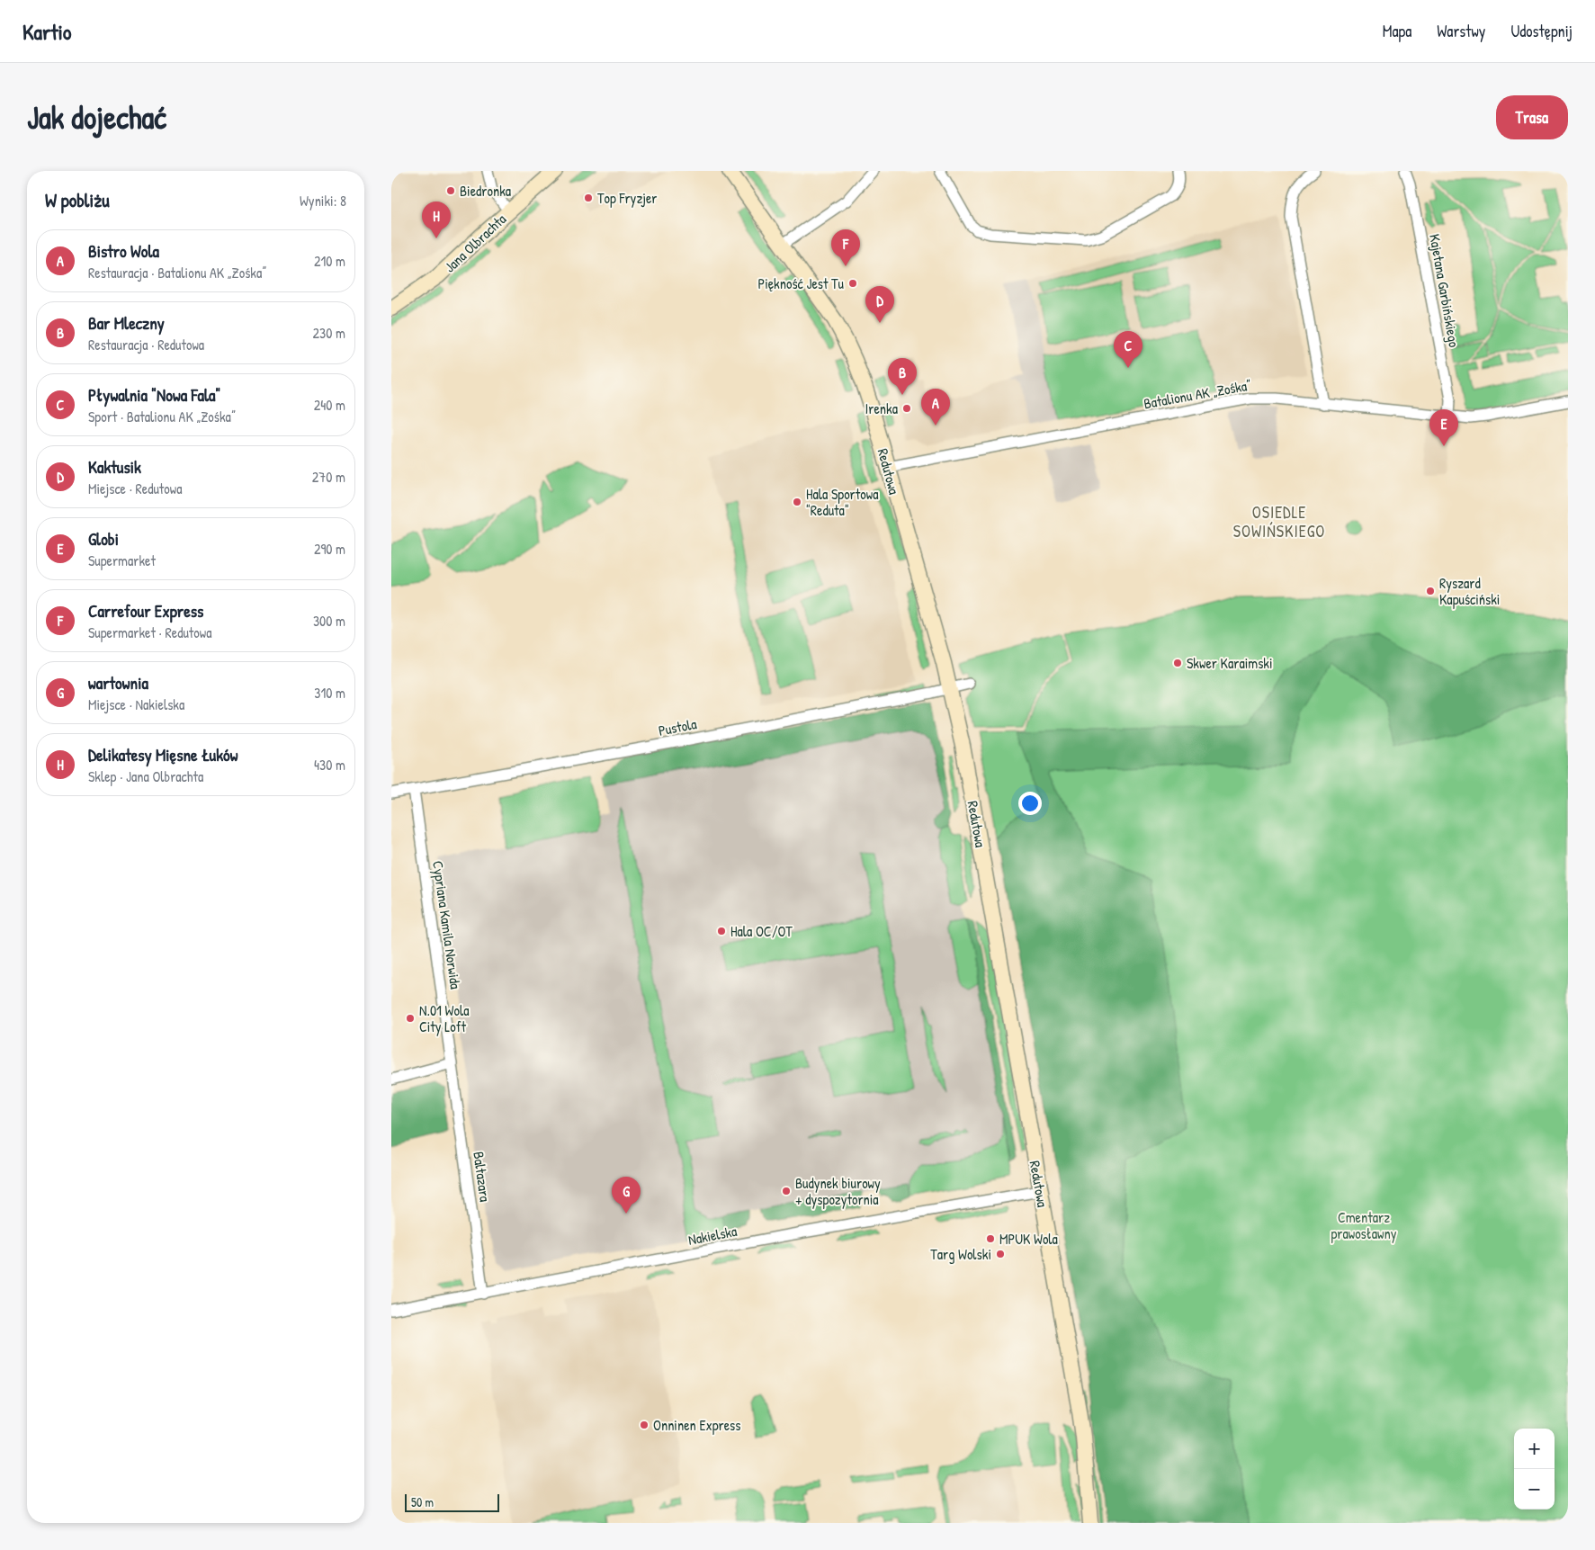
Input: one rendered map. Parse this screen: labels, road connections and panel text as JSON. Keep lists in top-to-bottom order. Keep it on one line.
{"streets":{"street":["Jana Olbrachta","Kajetana Garbińskiego","Batalionu AK „Zośka”","Redutowa","Pustola","Cypriana Kamila Norwida","Baltazara","Nakielska"]},"crossings":[["Kajetana Garbińskiego","Batalionu AK „Zośka”"],["Batalionu AK „Zośka”","Redutowa"],["Redutowa","Pustola"],["Redutowa","Nakielska"],["Pustola","Cypriana Kamila Norwida"],["Cypriana Kamila Norwida","Baltazara"],["Baltazara","Nakielska"]],"districts":["OSIEDLE SOWIŃSKIEGO"],"parks":["Cmentarz prawosławny"],"places":["Biedronka","Top Fryzjer","Piękność Jest Tu","Irenka","Hala Sportowa \"Reduta\"","Ryszard Kapuściński","Skwer Karaimski","Hala OC/OT","N.01 Wola City Loft","Budynek biurowy + dyspozytornia","MPUK Wola","Targ Wolski","Onninen Express"],"scale_bar":"50 m","page":{"header":"Kartio","nav":["Mapa","Warstwy","Udostępnij"],"buttons":"Trasa","title":"Jak dojechać","heading":["W pobliżu","Wyniki: 8"],"pins":["H","F","D","C","B","A","E","G"],"list":[{"mark":"A","name":"Bistro Wola","note":"Restauracja · Batalionu AK „Zośka”","value":"210 m"},{"mark":"B","name":"Bar Mleczny","note":"Restauracja · Redutowa","value":"230 m"},{"mark":"C","name":"Pływalnia \"Nowa Fala\"","note":"Sport · Batalionu AK „Zośka”","value":"240 m"},{"mark":"D","name":"Kaktusik","note":"Miejsce · Redutowa","value":"270 m"},{"mark":"E","name":"Globi","note":"Supermarket","value":"290 m"},{"mark":"F","name":"Carrefour Express","note":"Supermarket · Redutowa","value":"300 m"},{"mark":"G","name":"wartownia","note":"Miejsce · Nakielska","value":"310 m"},{"mark":"H","name":"Delikatesy Mięsne Łuków","note":"Sklep · Jana Olbrachta","value":"430 m"}],"map_buttons":["+","−"],"scale":"50 m"}}
